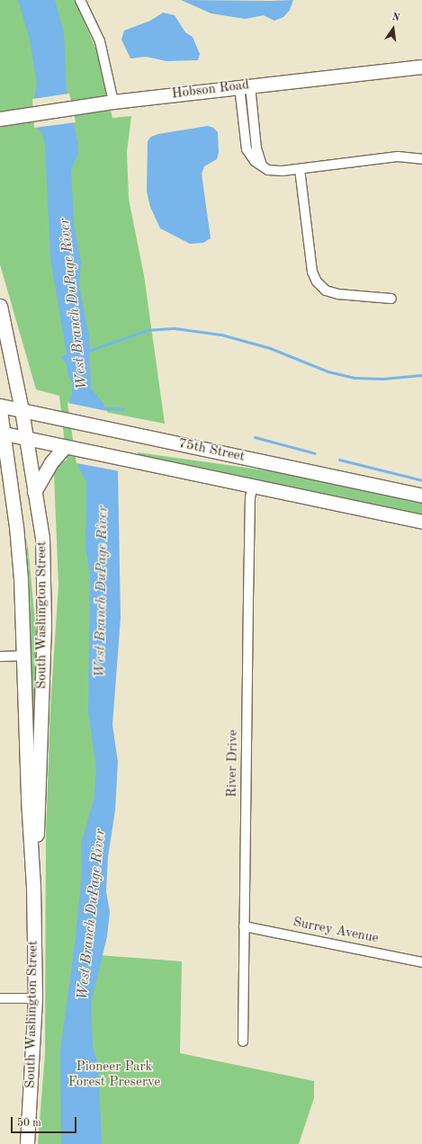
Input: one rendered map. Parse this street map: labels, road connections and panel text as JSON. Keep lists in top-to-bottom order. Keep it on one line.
{"streets":{"main road":["Hobson Road","75th Street","South Washington Street"],"street":["River Drive","Surrey Avenue"]},"crossings":[["75th Street","South Washington Street"],["75th Street","River Drive"],["River Drive","Surrey Avenue"]],"water":["West Branch DuPage River"],"parks":["Pioneer Park Forest Preserve"],"scale_bar":"50 m","north":"top"}
